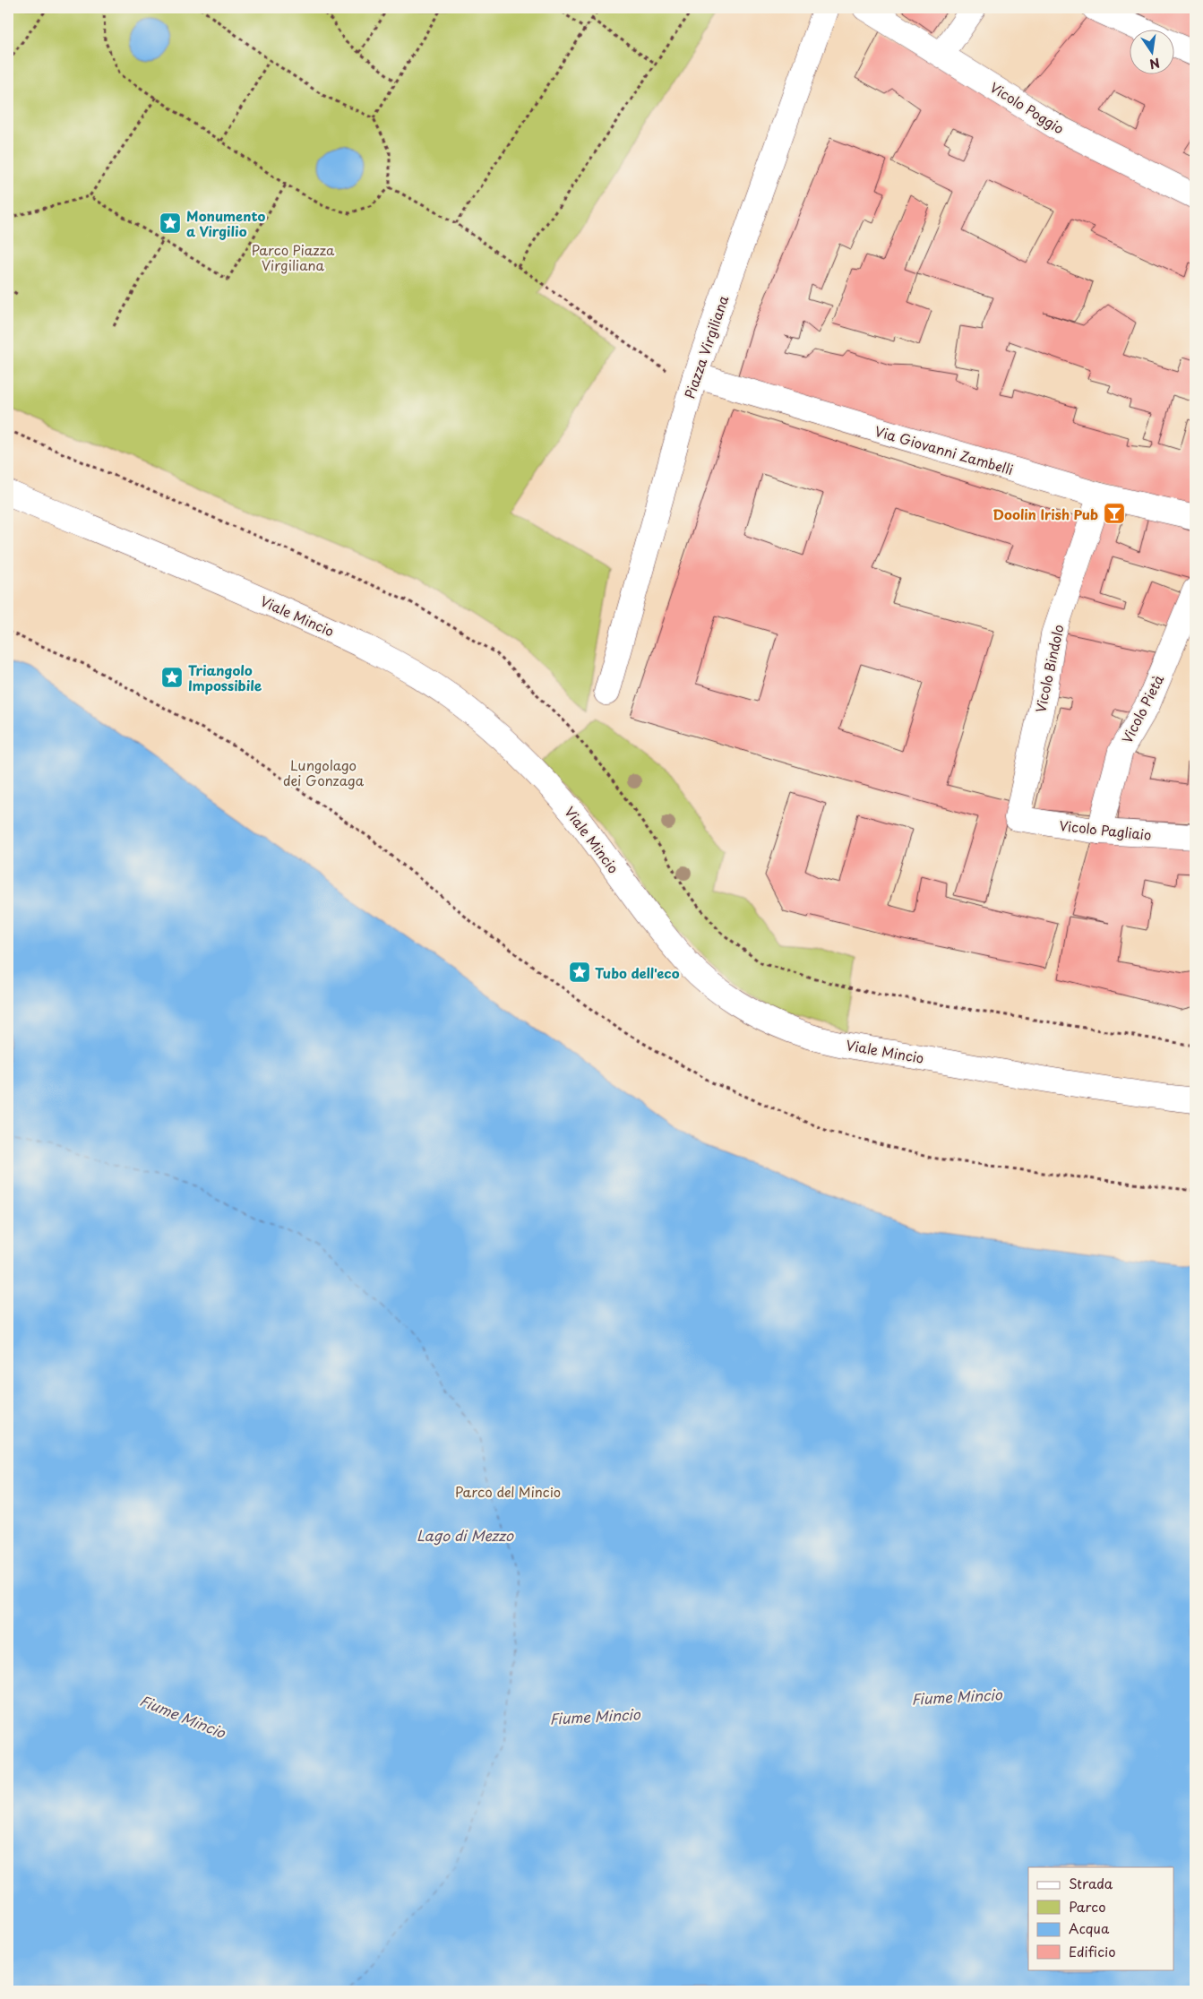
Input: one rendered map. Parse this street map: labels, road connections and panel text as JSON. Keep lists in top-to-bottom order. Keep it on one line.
{"streets":{"street":["Vicolo Poggio","Piazza Virgiliana","Via Giovanni Zambelli","Viale Mincio","Vicolo Bindolo","Vicolo Pietà","Vicolo Pagliaio"]},"crossings":[["Piazza Virgiliana","Via Giovanni Zambelli"],["Via Giovanni Zambelli","Vicolo Bindolo"],["Vicolo Bindolo","Vicolo Pagliaio"],["Vicolo Pietà","Vicolo Pagliaio"]],"water":["Lago di Mezzo","Fiume Mincio"],"parks":["Parco Piazza Virgiliana","Lungolago dei Gonzaga","Parco del Mincio"],"places":{"place":["Monumento a Virgilio","Triangolo Impossibile","Tubo dell'eco"],"bar":["Doolin Irish Pub"]},"legend":["Strada","Parco","Acqua","Edificio"],"north":"bottom"}
